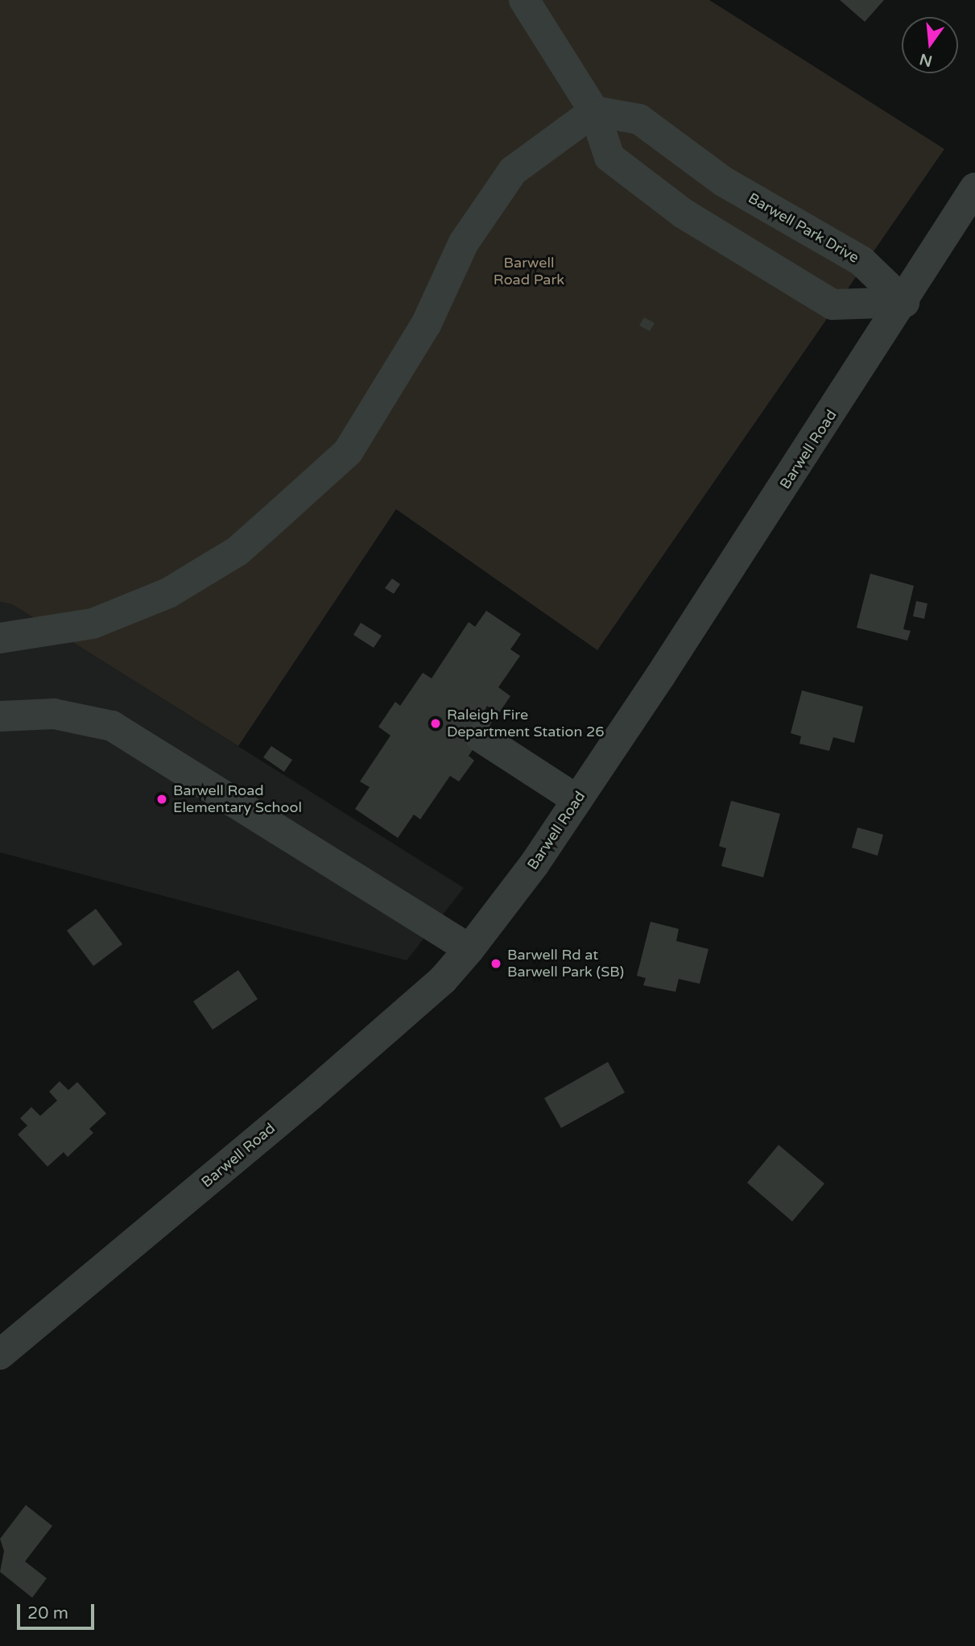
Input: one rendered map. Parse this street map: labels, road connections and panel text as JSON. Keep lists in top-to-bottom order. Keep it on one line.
{"streets":{"street":["Barwell Park Drive","Barwell Road"]},"crossings":[["Barwell Park Drive","Barwell Road"]],"parks":["Barwell Road Park"],"places":["Raleigh Fire Department Station 26","Barwell Road Elementary School","Barwell Rd at Barwell Park (SB)"],"scale_bar":"20 m","north":"bottom"}
